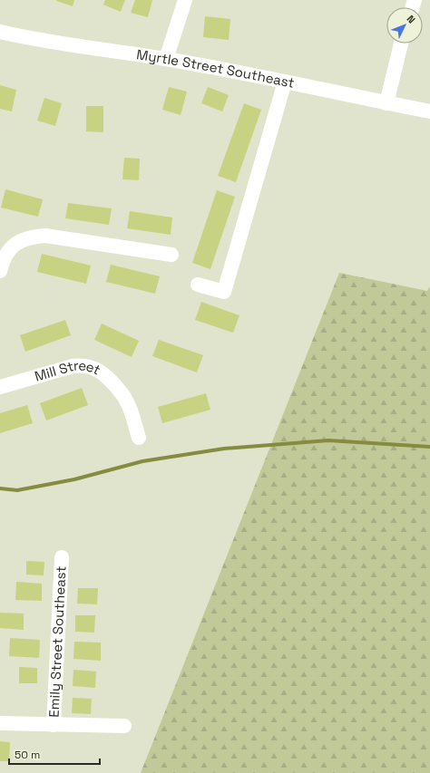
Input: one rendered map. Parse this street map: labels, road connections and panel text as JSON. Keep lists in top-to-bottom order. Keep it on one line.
{"streets":{"street":["Myrtle Street Southeast","Mill Street","Emily Street Southeast"]},"scale_bar":"50 m","north":"top right"}
